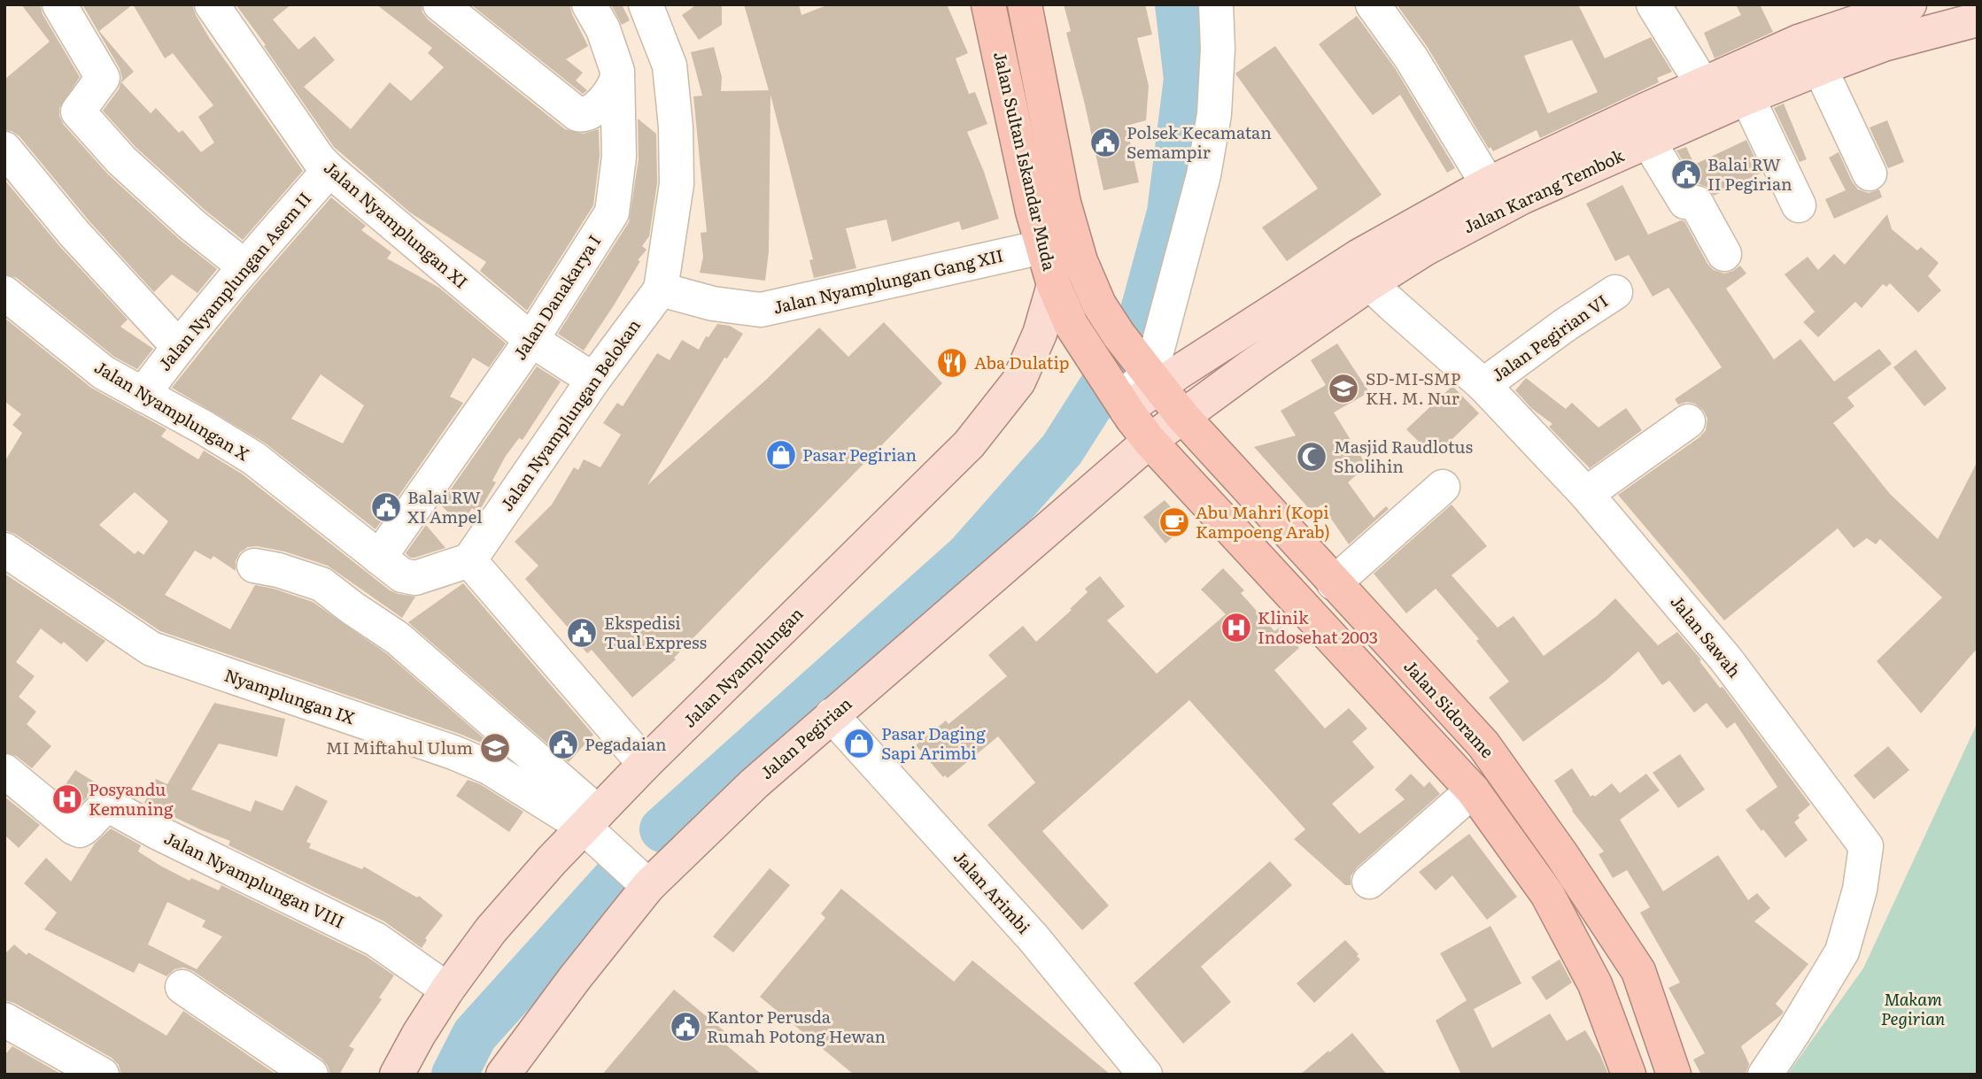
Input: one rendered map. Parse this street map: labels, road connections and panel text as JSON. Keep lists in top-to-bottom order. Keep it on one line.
{"streets":{"highway":["Jalan Sultan Iskandar Muda","Jalan Sidorame"],"main road":["Jalan Karang Tembok","Jalan Nyamplungan","Jalan Pegirian"],"street":["Jalan Nyamplungan XI","Jalan Nyamplungan Asem II","Jalan Nyamplungan Gang XII","Jalan Danakarya I","Jalan Pegirian VI","Jalan Nyamplungan X","Jalan Nyamplungan Belokan","Jalan Sawah","Nyamplungan IX","Jalan Nyamplungan VIII","Jalan Arimbi"]},"crossings":[["Jalan Sultan Iskandar Muda","Jalan Karang Tembok"],["Jalan Sultan Iskandar Muda","Jalan Nyamplungan Gang XII"],["Jalan Sultan Iskandar Muda","Jalan Nyamplungan"],["Jalan Sultan Iskandar Muda","Jalan Sidorame"],["Jalan Karang Tembok","Jalan Sawah"],["Jalan Karang Tembok","Jalan Sidorame"],["Jalan Karang Tembok","Jalan Pegirian"],["Jalan Nyamplungan XI","Jalan Nyamplungan Asem II"],["Jalan Nyamplungan XI","Jalan Danakarya I"],["Jalan Nyamplungan XI","Jalan Nyamplungan Belokan"],["Jalan Nyamplungan Asem II","Jalan Nyamplungan X"],["Jalan Nyamplungan Gang XII","Jalan Nyamplungan Belokan"],["Jalan Danakarya I","Jalan Nyamplungan X"],["Jalan Pegirian VI","Jalan Sawah"],["Jalan Nyamplungan X","Jalan Nyamplungan Belokan"],["Jalan Nyamplungan","Nyamplungan IX"],["Jalan Nyamplungan","Jalan Nyamplungan VIII"],["Jalan Pegirian","Jalan Arimbi"]],"parks":["Makam Pegirian"],"places":{"public building":["Polsek Kecamatan Semampir","Balai RW II Pegirian","Balai RW XI Ampel","Ekspedisi Tual Express","Pegadaian","Kantor Perusda Rumah Potong Hewan"],"restaurant":["Aba Dulatip"],"school or university":["SD-MI-SMP KH. M. Nur","MI Miftahul Ulum"],"shop":["Pasar Pegirian","Pasar Daging Sapi Arimbi"],"mosque":["Masjid Raudlotus Sholihin"],"cafe":["Abu Mahri (Kopi Kampoeng Arab)"],"hospital":["Klinik Indosehat 2003","Posyandu Kemuning"]}}
